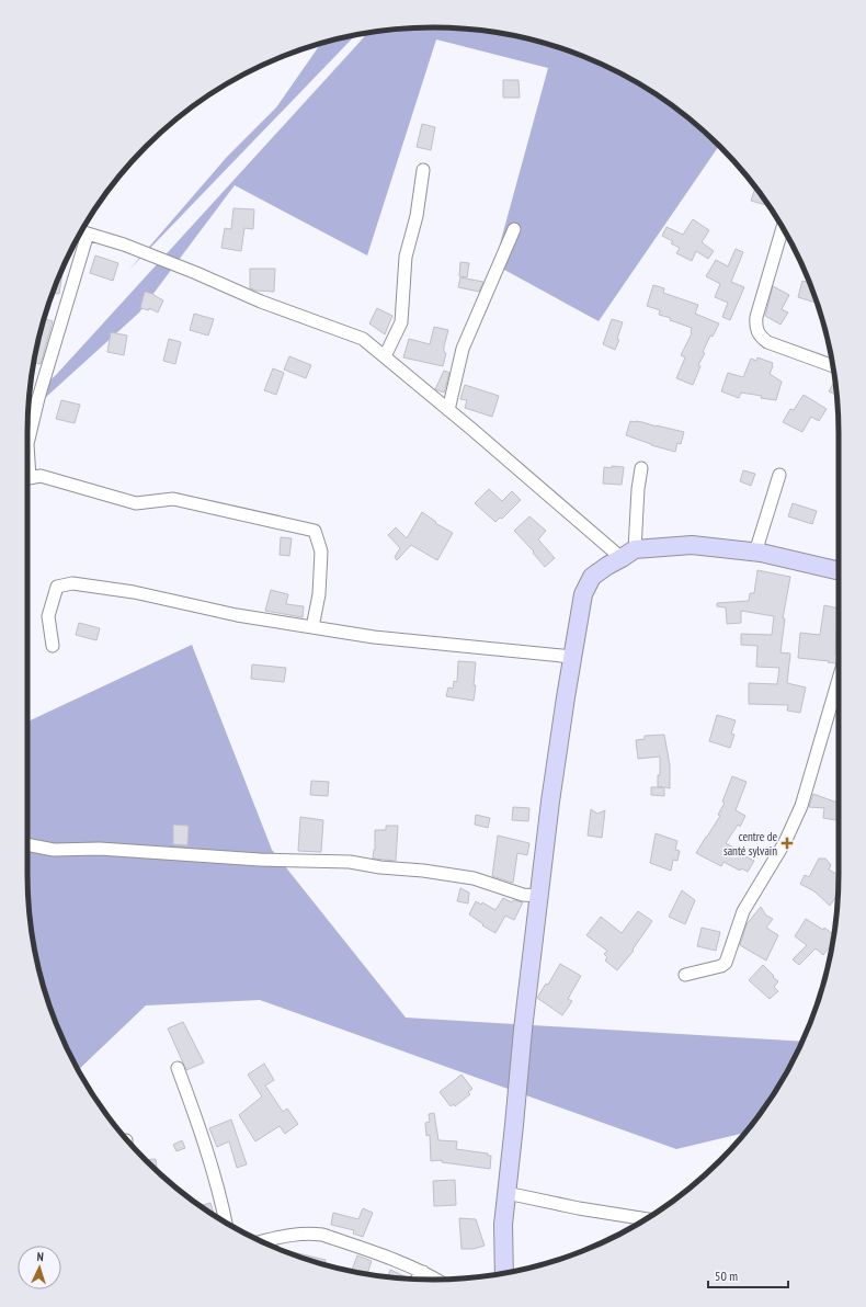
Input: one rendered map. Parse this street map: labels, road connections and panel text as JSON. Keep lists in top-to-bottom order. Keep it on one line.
{"places":{"health":["centre de santé sylvain"]},"scale_bar":"50 m","north":"top"}
